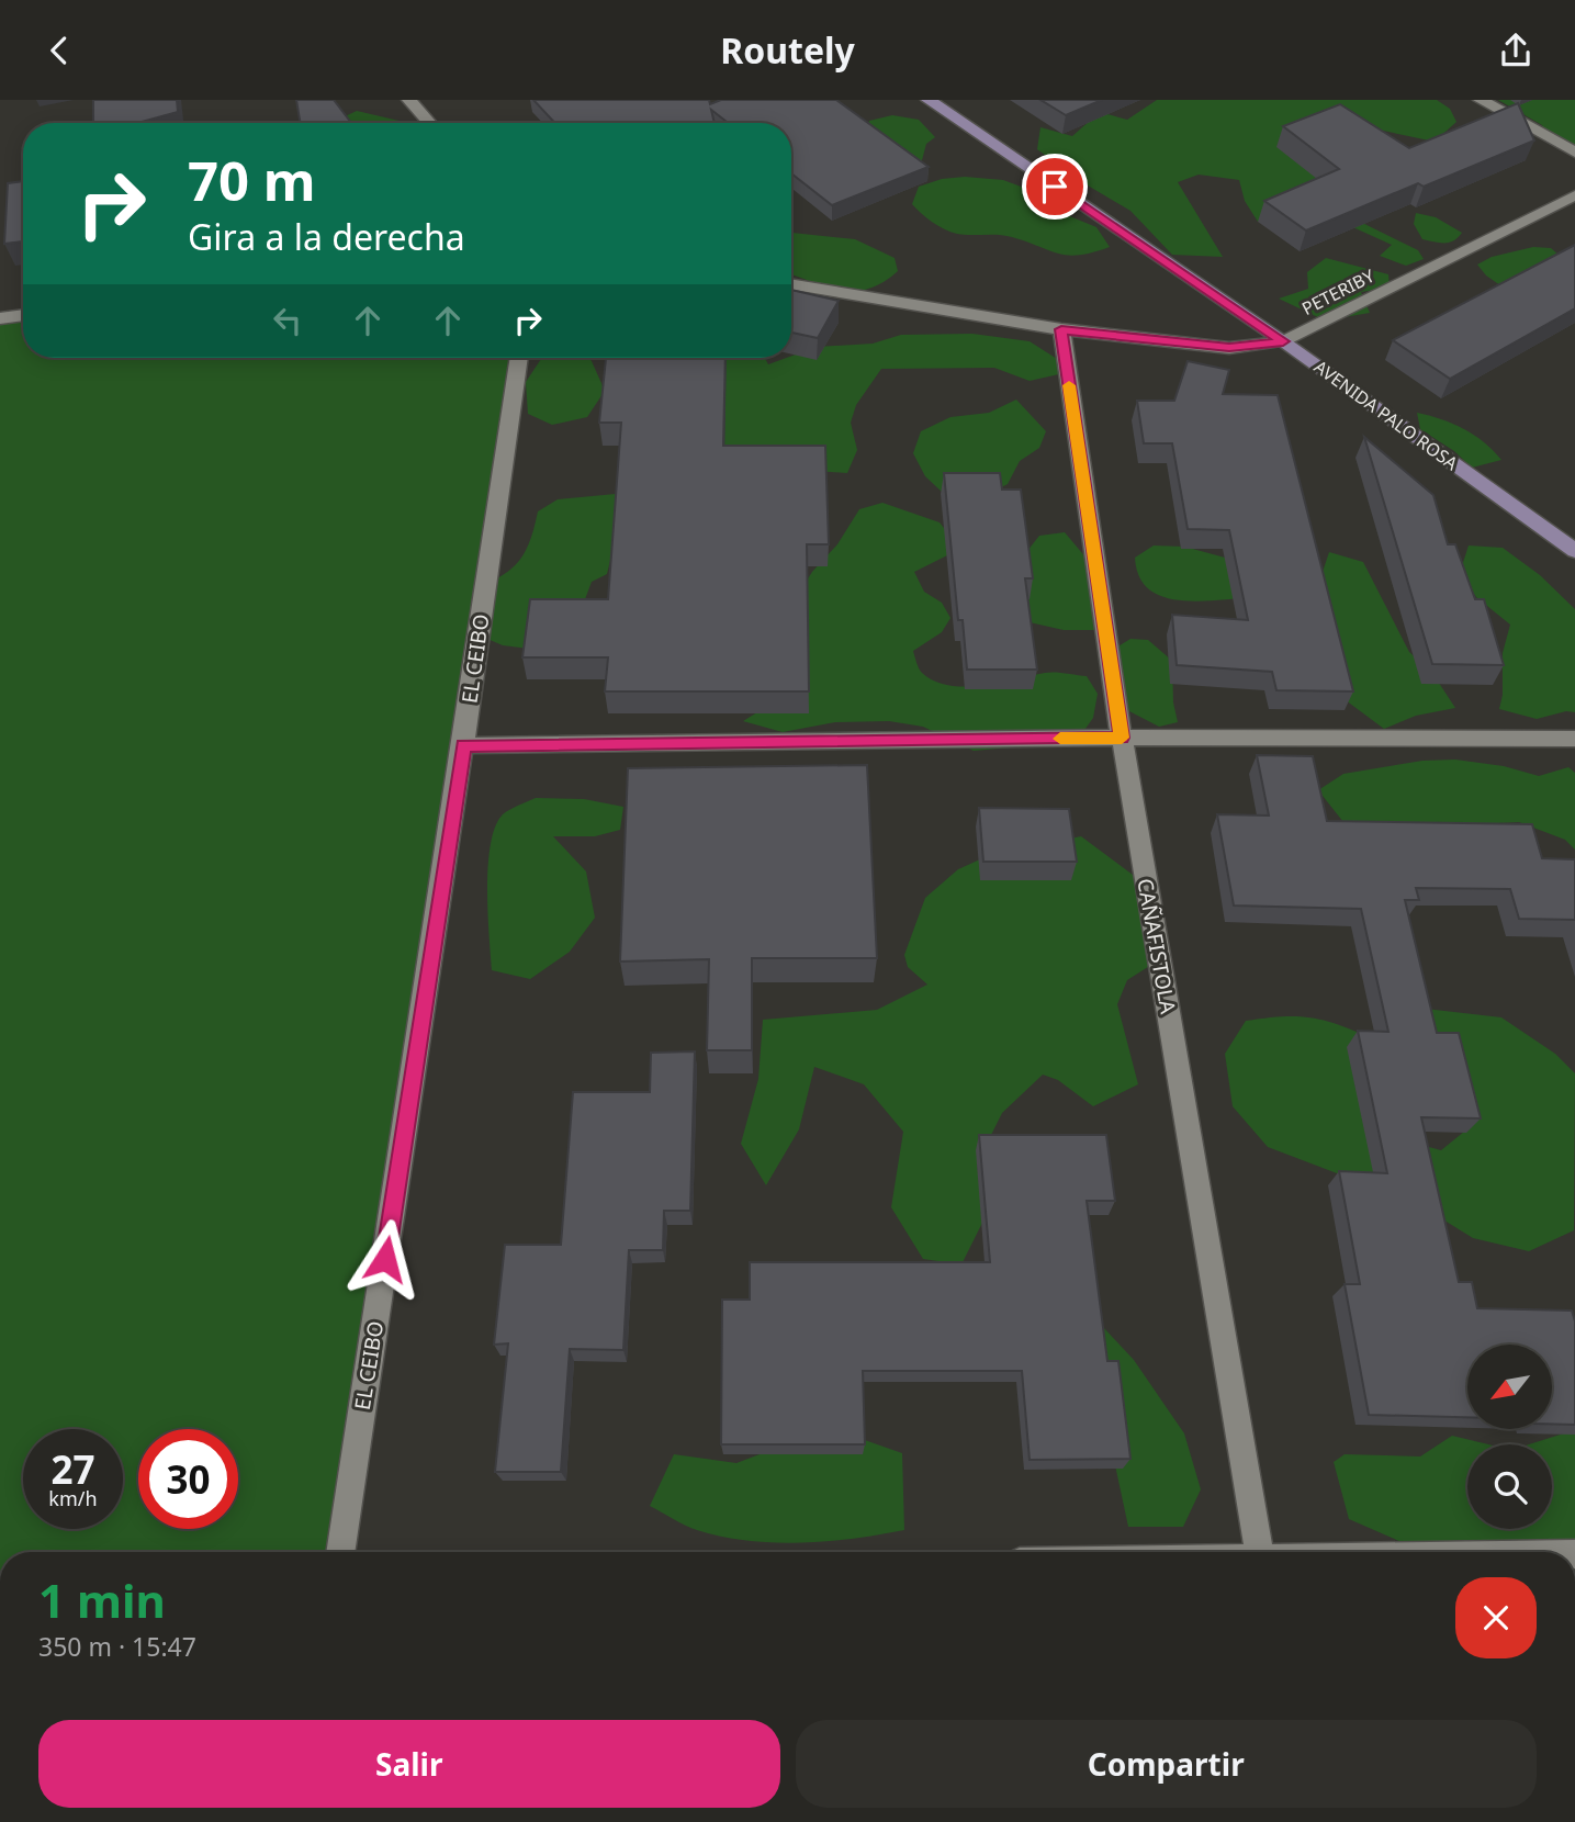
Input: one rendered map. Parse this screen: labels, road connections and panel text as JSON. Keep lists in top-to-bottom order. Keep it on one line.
{"streets":{"main road":["AVENIDA PALO ROSA"],"street":["PETERIBY","EL CEIBO","CAÑAFISTOLA"]},"crossings":[["PETERIBY","AVENIDA PALO ROSA"],["PETERIBY","CAÑAFISTOLA"]],"north":"bottom left","page":{"header":"Routely","turn":["70 m","Gira a la derecha"],"speed":"27 km/h","limit":"30","heading":["1 min","350 m · 15:47"],"buttons":["Salir","Compartir"]}}
